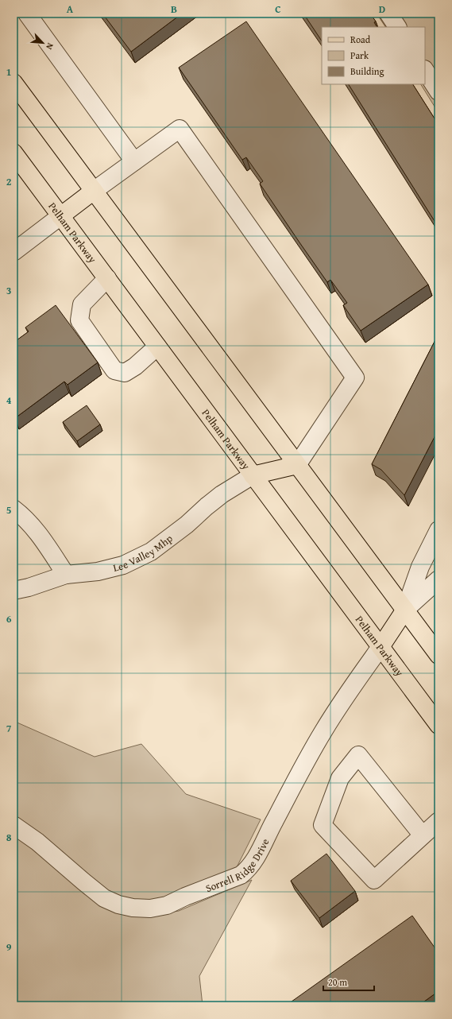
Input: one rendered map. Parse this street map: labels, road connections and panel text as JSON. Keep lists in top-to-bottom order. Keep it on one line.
{"streets":{"main road":["Pelham Parkway"],"street":["Lee Valley Mhp","Sorrell Ridge Drive"]},"crossings":[["Pelham Parkway","Lee Valley Mhp"],["Pelham Parkway","Sorrell Ridge Drive"]],"legend":["Road","Park","Building"],"scale_bar":"20 m","north":"bottom right","grid":{"columns":["A","B","C","D"],"rows":["1","2","3","4","5","6","7","8","9"]}}
